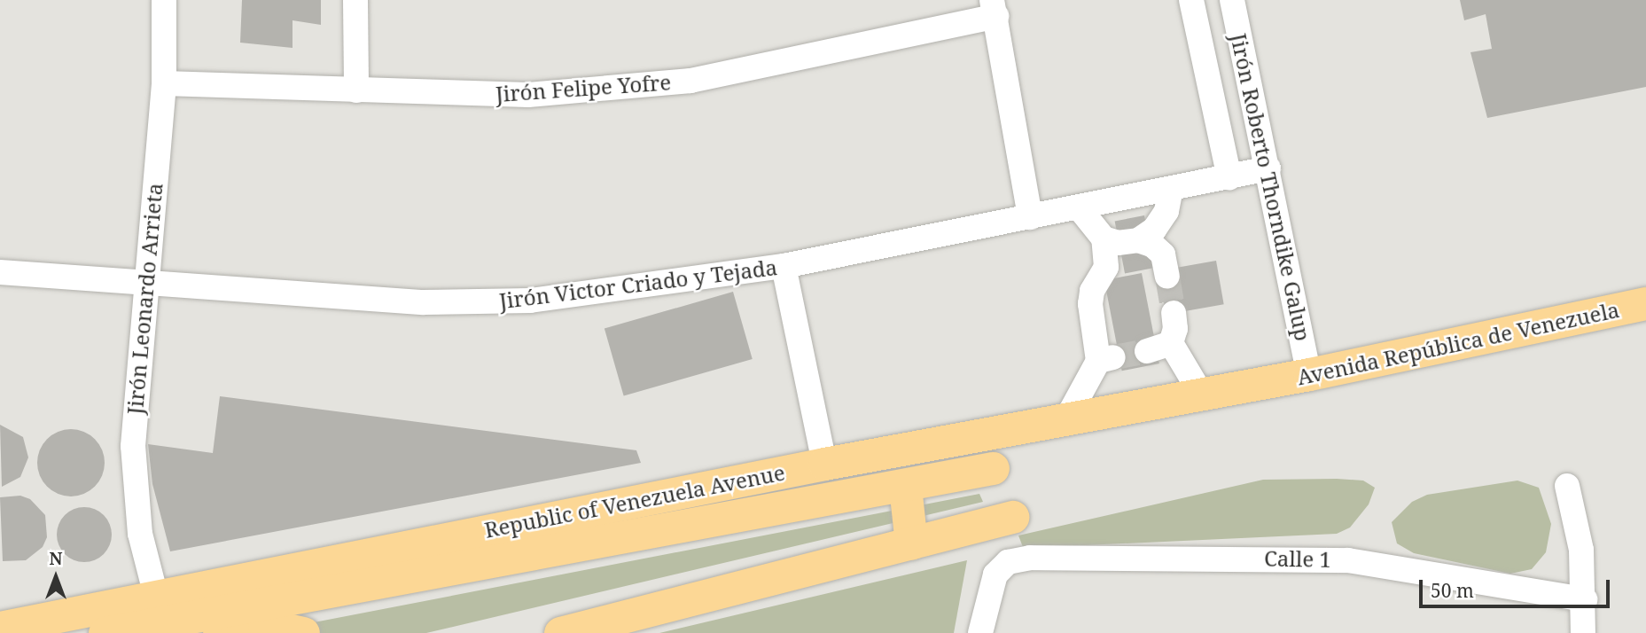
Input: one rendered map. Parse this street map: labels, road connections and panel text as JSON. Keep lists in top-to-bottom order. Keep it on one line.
{"streets":{"main road":["Avenida República de Venezuela","Republic of Venezuela Avenue"],"street":["Jirón Felipe Yofre","Jirón Roberto Thorndike Galup","Jirón Victor Criado y Tejada","Jirón Leonardo Arrieta","Calle 1"]},"crossings":[["Jirón Felipe Yofre","Jirón Leonardo Arrieta"],["Jirón Roberto Thorndike Galup","Jirón Victor Criado y Tejada"],["Jirón Roberto Thorndike Galup","Avenida República de Venezuela"],["Jirón Victor Criado y Tejada","Jirón Leonardo Arrieta"],["Jirón Leonardo Arrieta","Republic of Venezuela Avenue"],["Avenida República de Venezuela","Republic of Venezuela Avenue"]],"scale_bar":"50 m","north":"top"}
